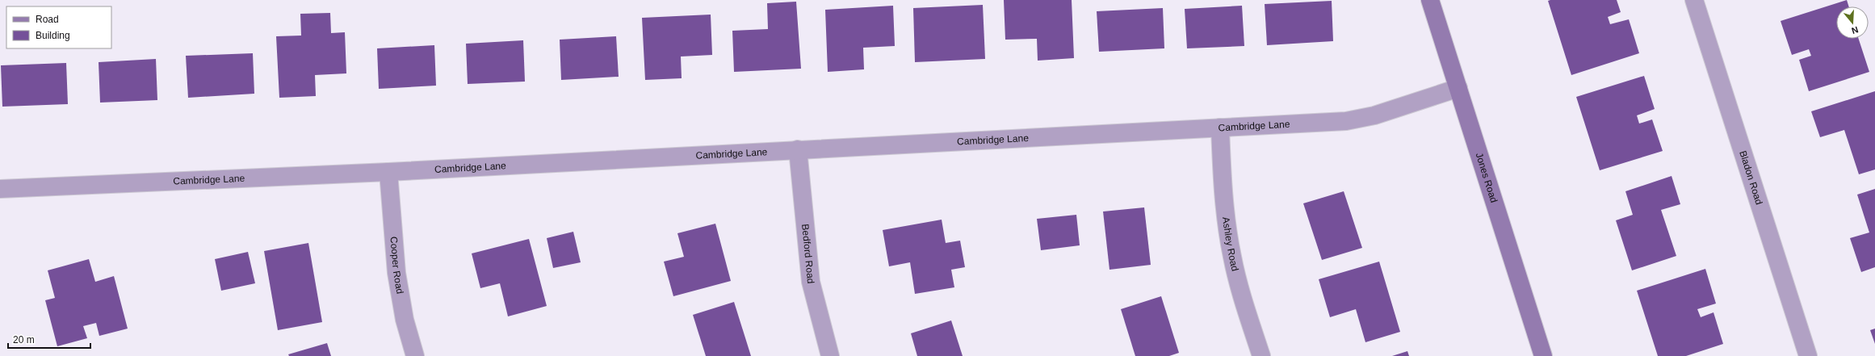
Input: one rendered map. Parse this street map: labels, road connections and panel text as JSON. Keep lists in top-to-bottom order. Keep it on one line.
{"streets":{"street":["Cambridge Lane","Jones Road","Bladon Road","Ashley Road","Bedford Road","Cooper Road"]},"crossings":[["Cambridge Lane","Jones Road"],["Cambridge Lane","Ashley Road"],["Cambridge Lane","Bedford Road"],["Cambridge Lane","Cooper Road"]],"legend":["Road","Building"],"scale_bar":"20 m","north":"bottom"}
